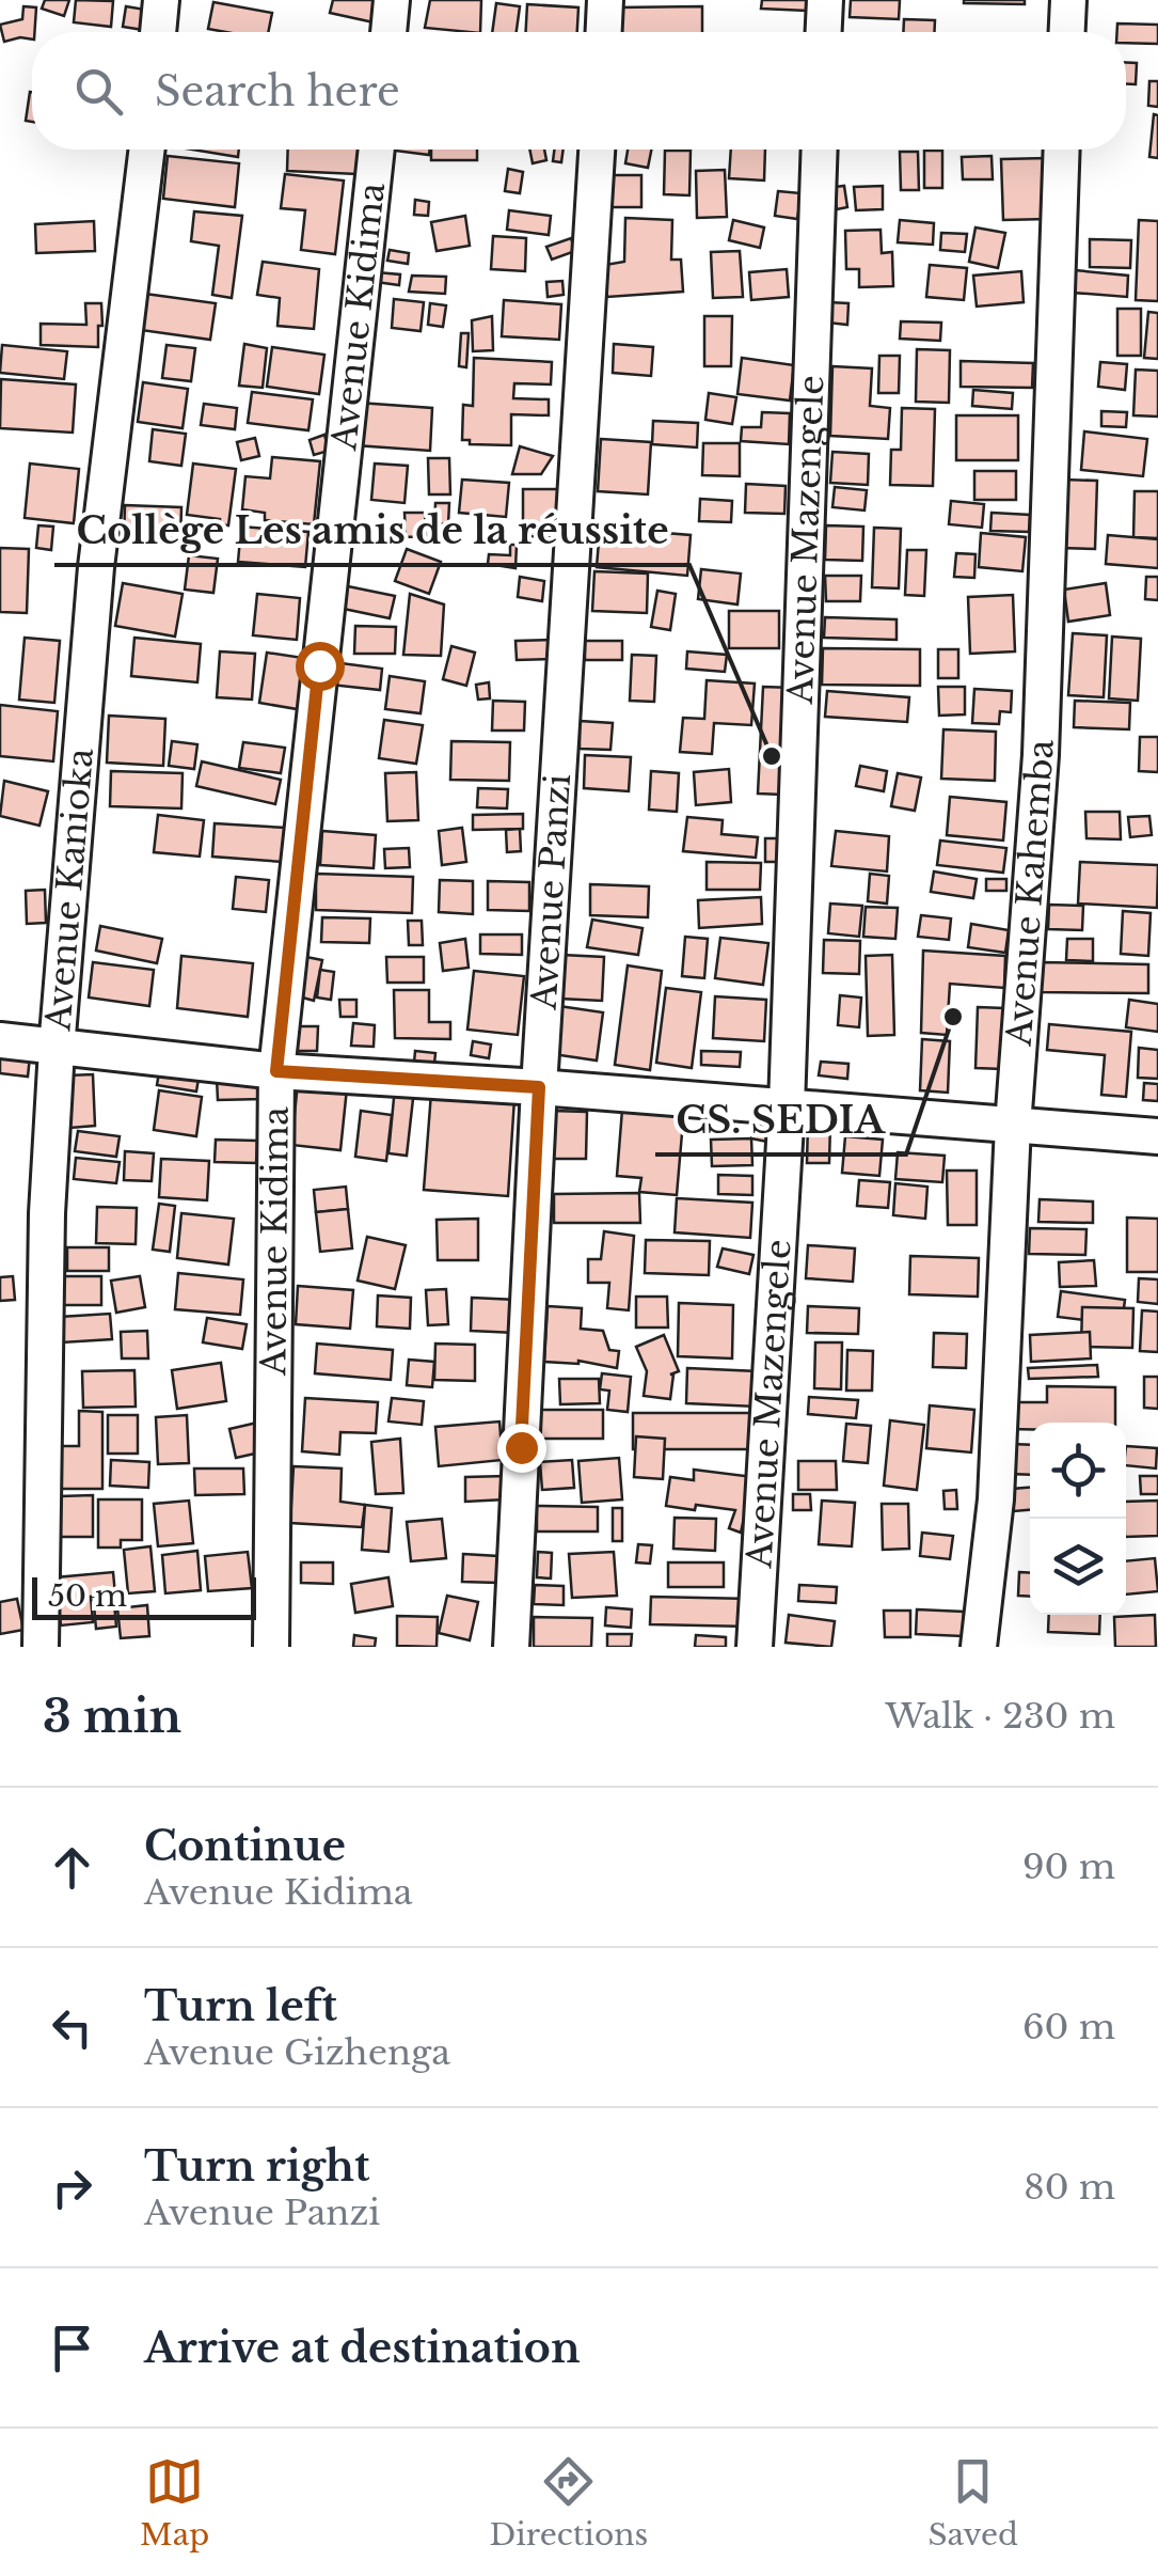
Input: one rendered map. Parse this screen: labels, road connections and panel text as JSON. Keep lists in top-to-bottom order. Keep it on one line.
{"streets":{"street":["Avenue Kidima","Avenue Mazengele","Avenue Kanioka","Avenue Panzi","Avenue Kahemba"]},"places":["Collège Les amis de la réussite","CS. SEDIA"],"scale_bar":"50 m","page":{"search":"Search here","scale":"50 m","heading":["3 min","Walk · 230 m"],"list":[["Continue","Avenue Kidima","90 m"],["Turn left","Avenue Gizhenga","60 m"],["Turn right","Avenue Panzi","80 m"],"Arrive at destination"],"nav":["Map","Directions","Saved"]}}
